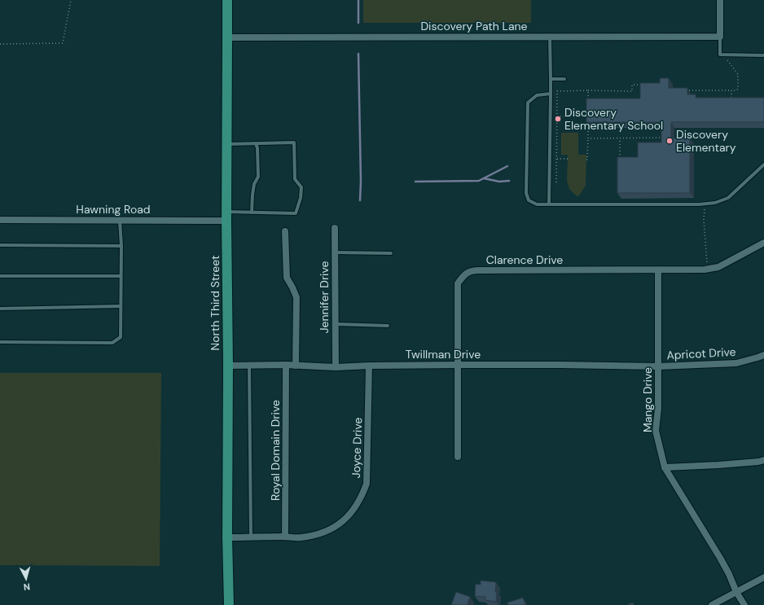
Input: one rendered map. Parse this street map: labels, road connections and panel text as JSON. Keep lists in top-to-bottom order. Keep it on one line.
{"streets":{"main road":["North Third Street"],"street":["Discovery Path Lane","Hawning Road","Clarence Drive","Jennifer Drive","Apricot Drive","Twillman Drive","Mango Drive","Joyce Drive","Royal Domain Drive"]},"crossings":[["Discovery Path Lane","North Third Street"],["Hawning Road","North Third Street"],["Clarence Drive","Twillman Drive"],["Clarence Drive","Mango Drive"],["Jennifer Drive","Twillman Drive"],["North Third Street","Twillman Drive"],["North Third Street","Joyce Drive"],["Apricot Drive","Twillman Drive"],["Apricot Drive","Mango Drive"],["Twillman Drive","Mango Drive"],["Twillman Drive","Joyce Drive"],["Twillman Drive","Royal Domain Drive"],["Joyce Drive","Royal Domain Drive"]],"places":["Discovery Elementary School","Discovery Elementary"],"north":"bottom"}
